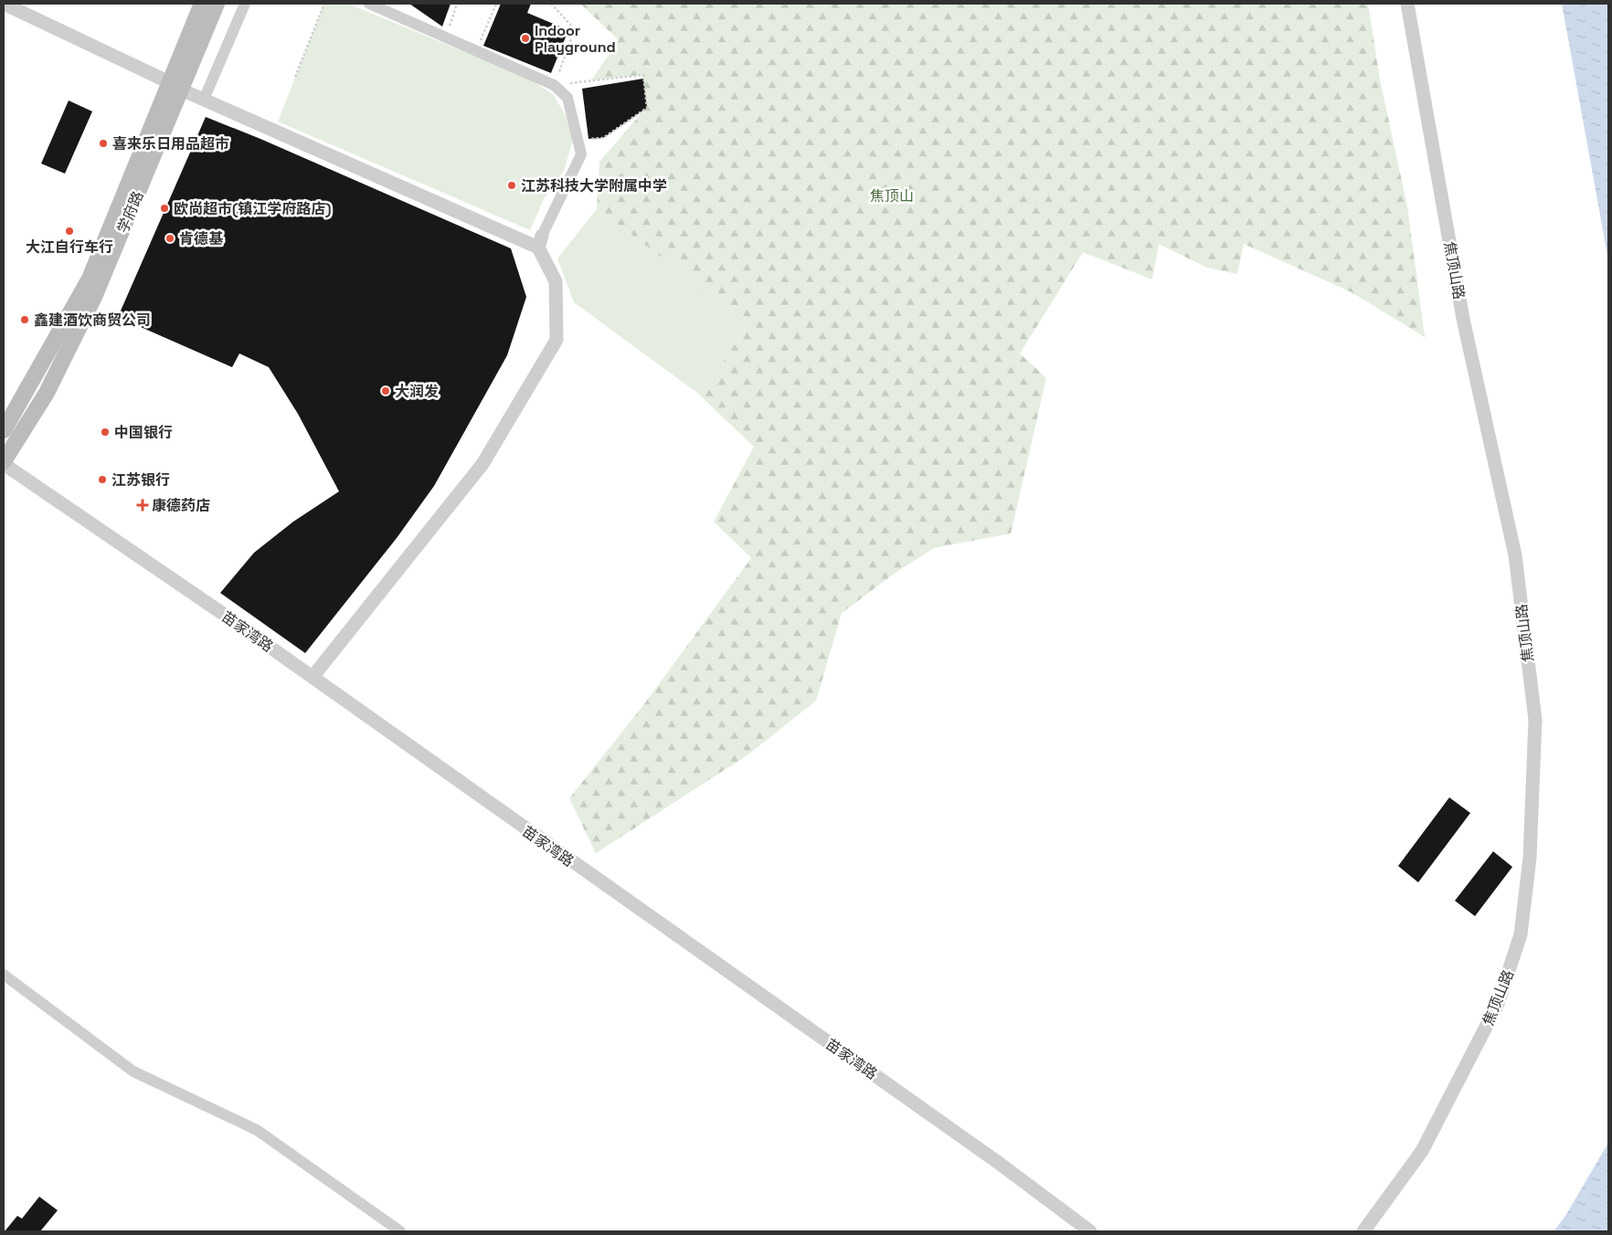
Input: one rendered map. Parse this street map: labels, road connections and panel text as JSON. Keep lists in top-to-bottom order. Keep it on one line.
{"streets":{"main road":["学府路"],"street":["焦顶山路","苗家湾路"]},"crossings":[["学府路","苗家湾路"]],"parks":["焦顶山"],"places":{"other":["Indoor Playground","喜来乐日用品超市","江苏科技大学附属中学","欧尚超市(镇江学府路店)","大江自行车行","肯德基","鑫建酒饮商贸公司","大润发","中国银行","江苏银行"],"health":["康德药店"]}}
